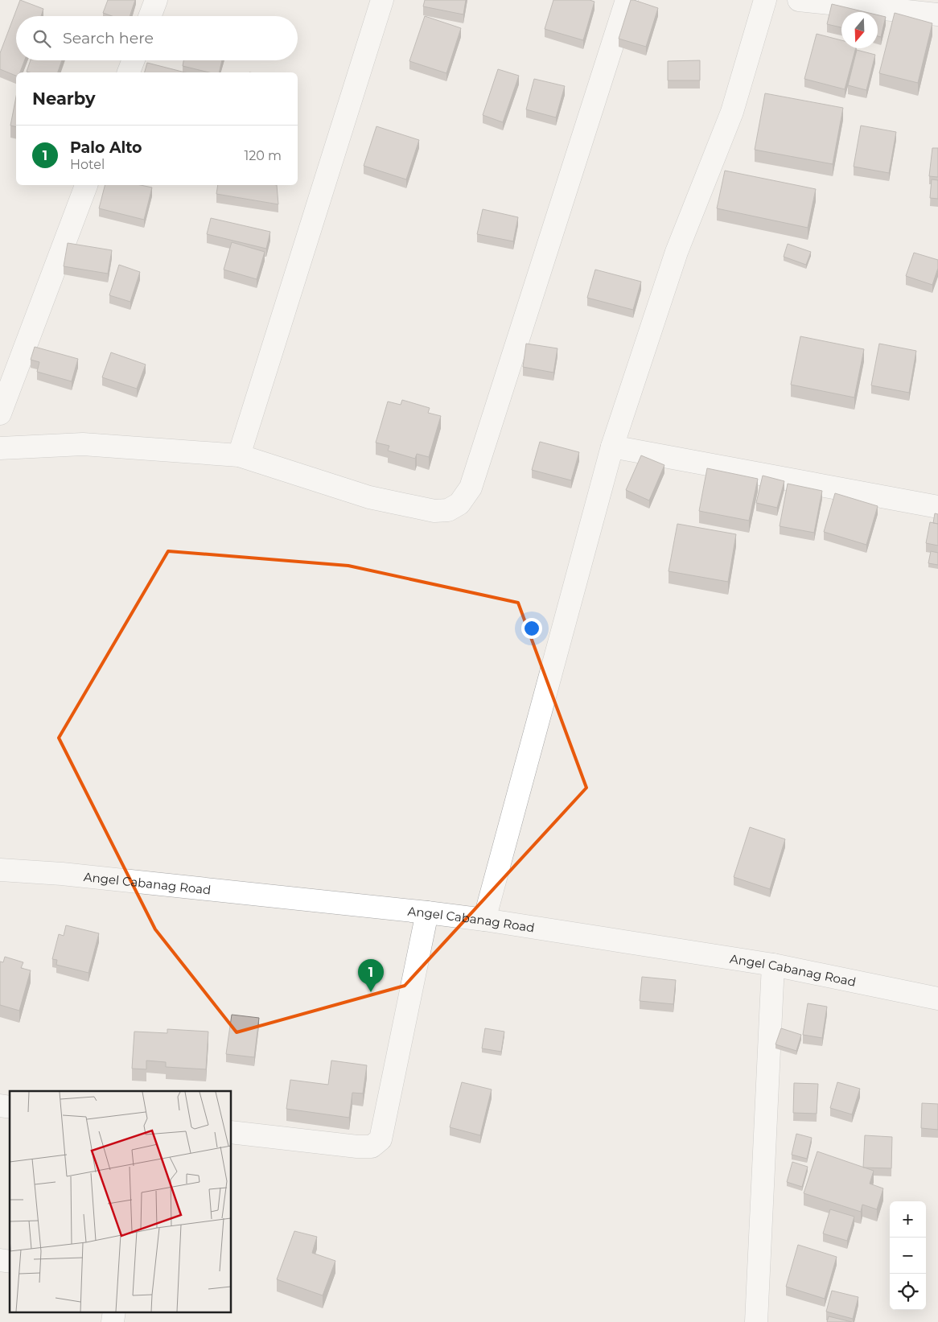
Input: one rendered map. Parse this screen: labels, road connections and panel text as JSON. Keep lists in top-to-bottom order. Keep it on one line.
{"streets":{"street":["Angel Cabanag Road"]},"north":"bottom","page":{"search":"Search here","heading":"Nearby","list":[{"mark":"1","name":"Palo Alto","note":"Hotel","value":"120 m"}],"pins":"1","map_buttons":["+","−"]}}
